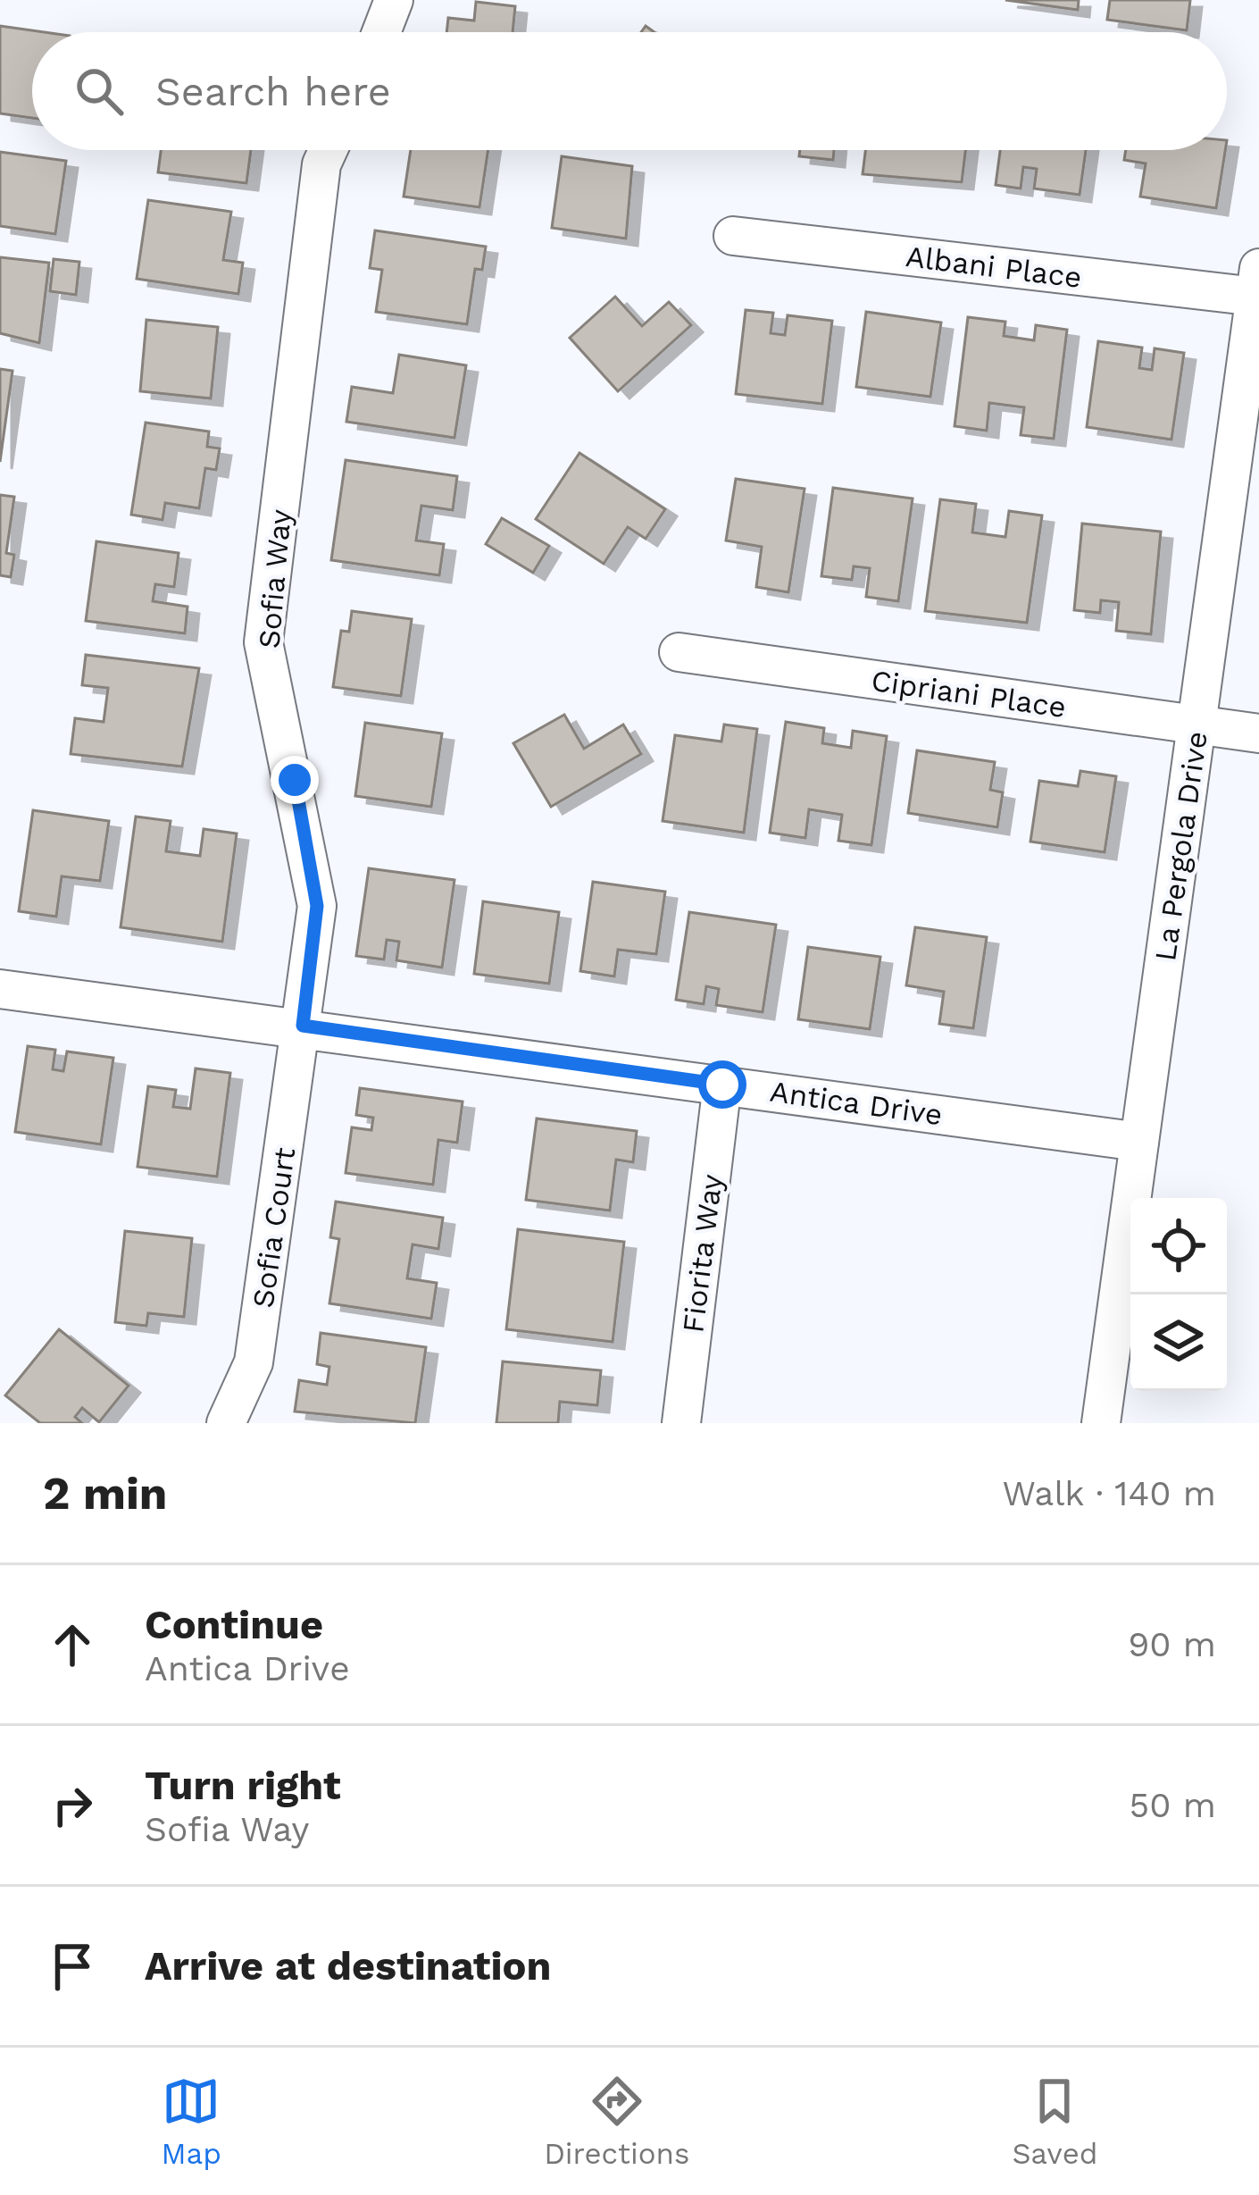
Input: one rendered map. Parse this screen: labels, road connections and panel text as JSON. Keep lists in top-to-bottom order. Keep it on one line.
{"streets":{"street":["Albani Place","Sofia Way","Cipriani Place","La Pergola Drive","Antica Drive","Sofia Court","Fiorita Way"]},"crossings":[["Albani Place","La Pergola Drive"],["Sofia Way","Antica Drive"],["Sofia Way","Sofia Court"],["Cipriani Place","La Pergola Drive"],["La Pergola Drive","Antica Drive"],["Antica Drive","Sofia Court"],["Antica Drive","Fiorita Way"]],"page":{"search":"Search here","heading":["2 min","Walk · 140 m"],"list":[["Continue","Antica Drive","90 m"],["Turn right","Sofia Way","50 m"],"Arrive at destination"],"nav":["Map","Directions","Saved"]}}
